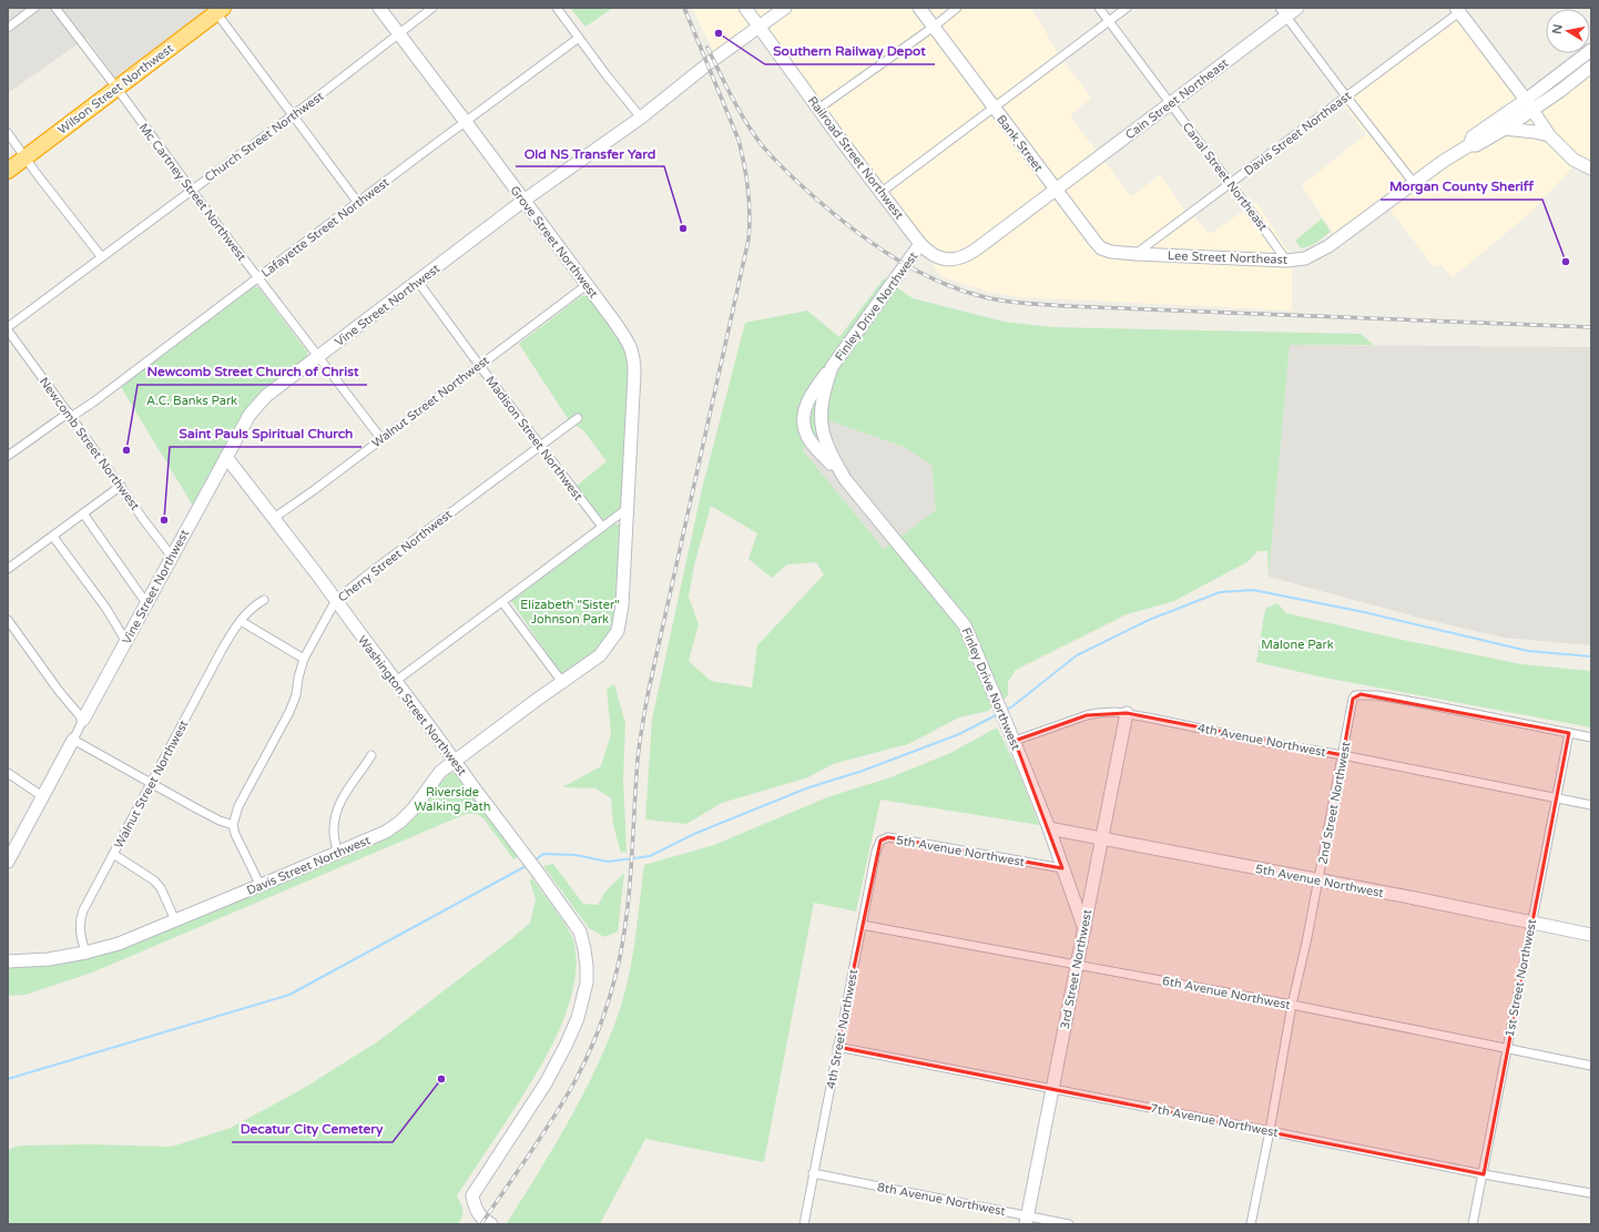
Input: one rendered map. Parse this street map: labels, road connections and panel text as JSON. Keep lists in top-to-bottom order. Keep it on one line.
{"streets":{"highway":["Wilson Street Northwest"],"street":["Cain Street Northeast","Davis Street Northeast","Church Street Northwest","Bank Street","Railroad Street Northwest","Canal Street Northeast","Mc Cartney Street Northwest","Lafayette Street Northwest","Grove Street Northwest","Lee Street Northeast","Vine Street Northwest","Finley Drive Northwest","Walnut Street Northwest","Madison Street Northwest","Newcomb Street Northwest","Cherry Street Northwest","Washington Street Northwest","4th Avenue Northwest","2nd Street Northwest","5th Avenue Northwest","Davis Street Northwest","3rd Street Northwest","1st Street Northwest","6th Avenue Northwest","4th Street Northwest","7th Avenue Northwest","8th Avenue Northwest"]},"crossings":[["Wilson Street Northwest","Mc Cartney Street Northwest"],["Cain Street Northeast","Bank Street"],["Cain Street Northeast","Railroad Street Northwest"],["Cain Street Northeast","Canal Street Northeast"],["Davis Street Northeast","Bank Street"],["Davis Street Northeast","Canal Street Northeast"],["Davis Street Northeast","Lee Street Northeast"],["Church Street Northwest","Mc Cartney Street Northwest"],["Church Street Northwest","Grove Street Northwest"],["Church Street Northwest","Newcomb Street Northwest"],["Bank Street","Lee Street Northeast"],["Railroad Street Northwest","Vine Street Northwest"],["Railroad Street Northwest","Finley Drive Northwest"],["Canal Street Northeast","Lee Street Northeast"],["Mc Cartney Street Northwest","Lafayette Street Northwest"],["Mc Cartney Street Northwest","Vine Street Northwest"],["Mc Cartney Street Northwest","Walnut Street Northwest"],["Lafayette Street Northwest","Grove Street Northwest"],["Lafayette Street Northwest","Newcomb Street Northwest"],["Grove Street Northwest","Vine Street Northwest"],["Grove Street Northwest","Walnut Street Northwest"],["Grove Street Northwest","Davis Street Northwest"],["Vine Street Northwest","Madison Street Northwest"],["Vine Street Northwest","Newcomb Street Northwest"],["Vine Street Northwest","Washington Street Northwest"],["Finley Drive Northwest","4th Avenue Northwest"],["Finley Drive Northwest","5th Avenue Northwest"],["Finley Drive Northwest","3rd Street Northwest"],["Walnut Street Northwest","Madison Street Northwest"],["Walnut Street Northwest","Washington Street Northwest"],["Walnut Street Northwest","Davis Street Northwest"],["Madison Street Northwest","Cherry Street Northwest"],["Cherry Street Northwest","Washington Street Northwest"],["Washington Street Northwest","Davis Street Northwest"],["4th Avenue Northwest","2nd Street Northwest"],["4th Avenue Northwest","3rd Street Northwest"],["4th Avenue Northwest","1st Street Northwest"],["2nd Street Northwest","5th Avenue Northwest"],["2nd Street Northwest","1st Street Northwest"],["2nd Street Northwest","6th Avenue Northwest"],["2nd Street Northwest","7th Avenue Northwest"],["5th Avenue Northwest","3rd Street Northwest"],["5th Avenue Northwest","1st Street Northwest"],["5th Avenue Northwest","4th Street Northwest"],["3rd Street Northwest","6th Avenue Northwest"],["3rd Street Northwest","7th Avenue Northwest"],["3rd Street Northwest","8th Avenue Northwest"],["1st Street Northwest","6th Avenue Northwest"],["1st Street Northwest","7th Avenue Northwest"],["6th Avenue Northwest","4th Street Northwest"],["4th Street Northwest","7th Avenue Northwest"],["4th Street Northwest","8th Avenue Northwest"]],"parks":["A.C. Banks Park","Elizabeth \"Sister\" Johnson Park","Malone Park","Riverside Walking Path"],"places":["Southern Railway Depot","Old NS Transfer Yard","Morgan County Sheriff","Newcomb Street Church of Christ","Saint Pauls Spiritual Church","Decatur City Cemetery"],"north":"left"}
